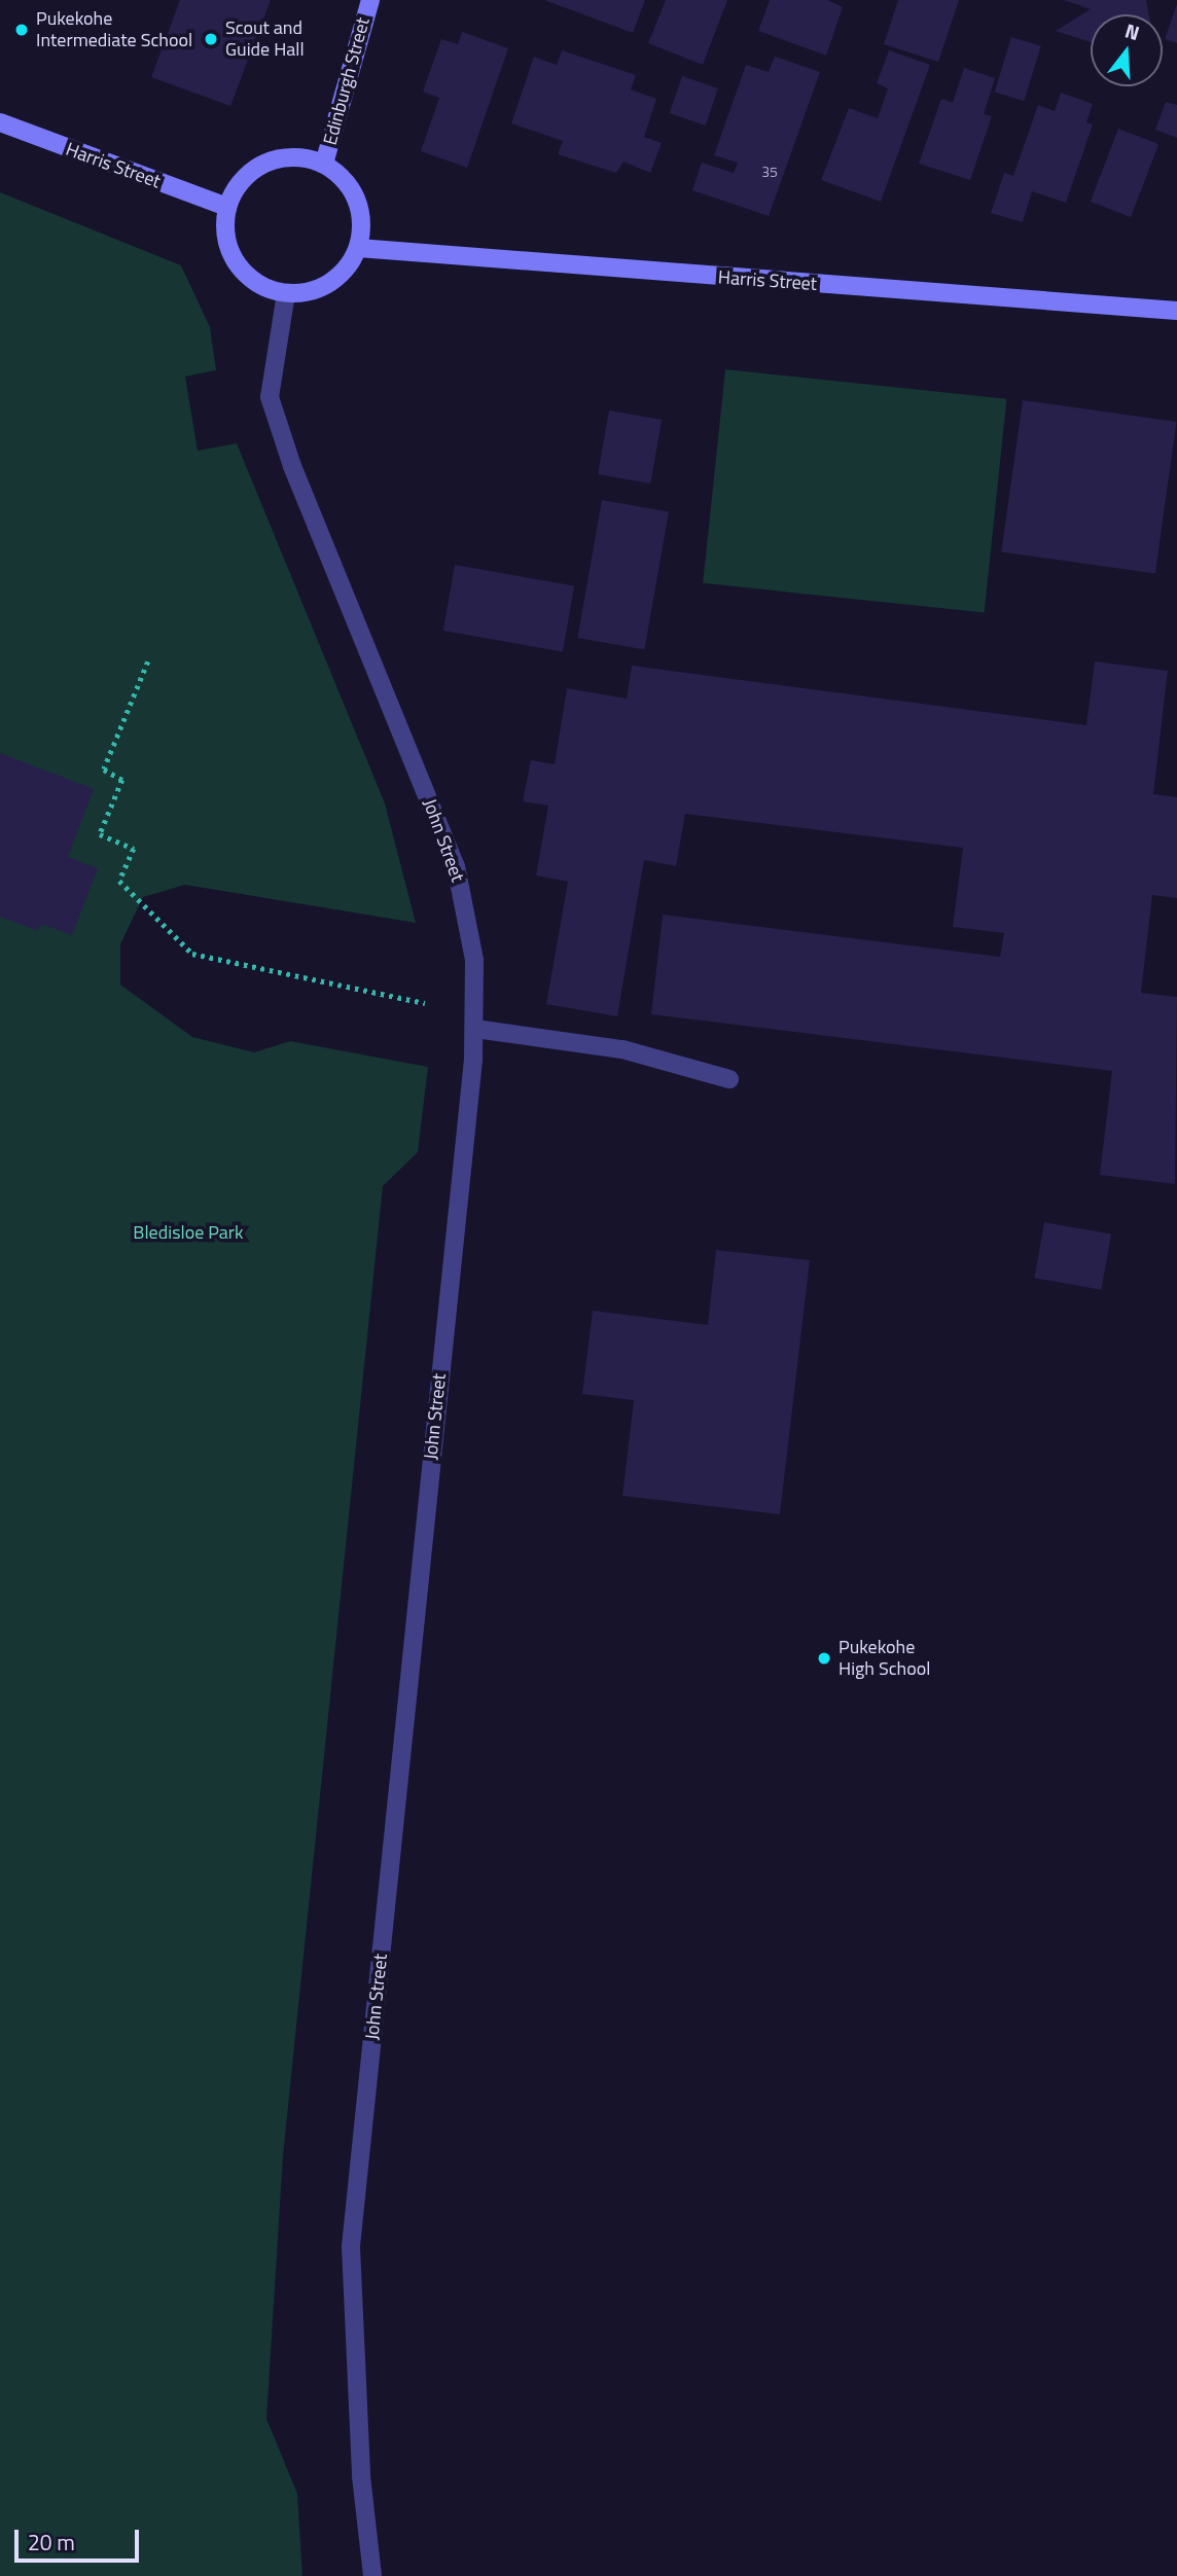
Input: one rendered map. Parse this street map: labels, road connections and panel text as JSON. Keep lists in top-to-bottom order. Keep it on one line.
{"streets":{"street":["Edinburgh Street","Harris Street","John Street"]},"crossings":[["Edinburgh Street","Harris Street"],["Edinburgh Street","John Street"],["Harris Street","John Street"]],"parks":["Bledisloe Park"],"places":["Pukekohe Intermediate School","Scout and Guide Hall","Pukekohe High School"],"house_numbers":["35"],"scale_bar":"20 m","north":"top"}
